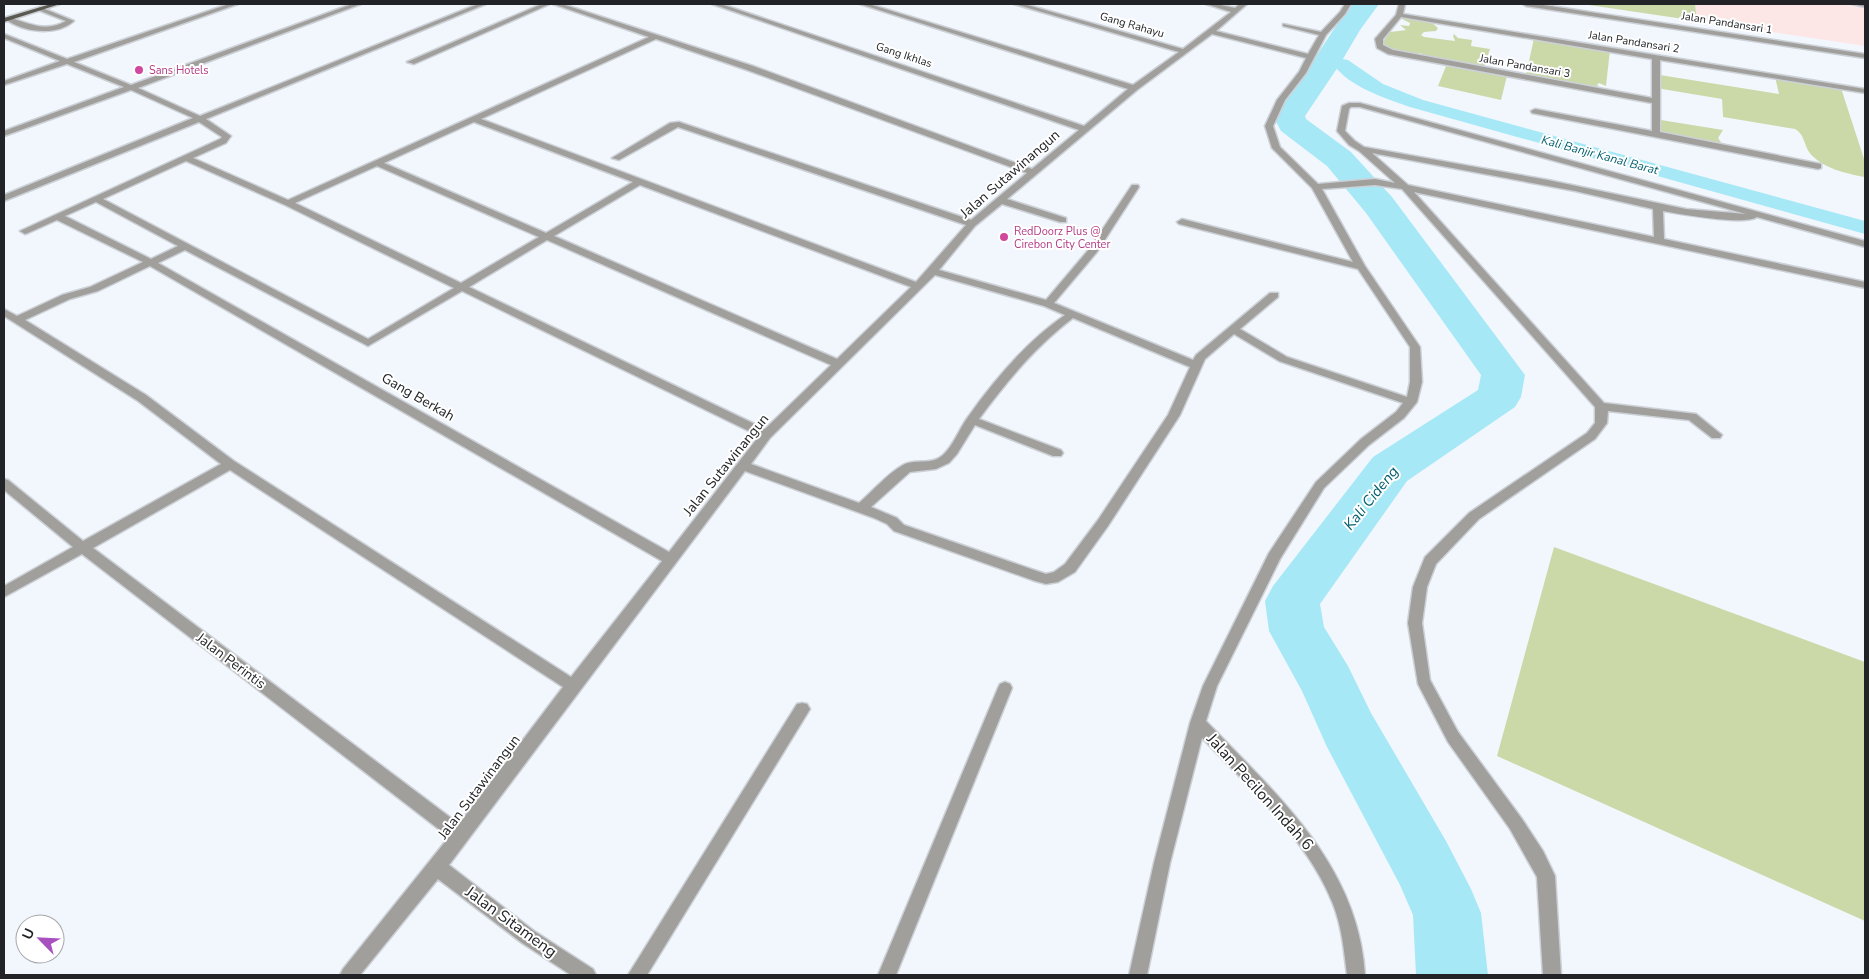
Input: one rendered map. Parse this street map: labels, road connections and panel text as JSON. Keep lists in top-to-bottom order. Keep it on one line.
{"streets":{"street":["Jalan Pandansari 1","Gang Rahayu","Jalan Pandansari 2","Gang Ikhlas","Jalan Pandansari 3","Jalan Sutawinangun","Gang Berkah","Jalan Perintis","Jalan Pecilon Indah 6","Jalan Sitameng"]},"crossings":[["Gang Rahayu","Jalan Sutawinangun"],["Jalan Pandansari 2","Jalan Pandansari 3"],["Gang Ikhlas","Jalan Sutawinangun"],["Jalan Sutawinangun","Gang Berkah"],["Jalan Sutawinangun","Jalan Perintis"],["Jalan Sutawinangun","Jalan Sitameng"]],"water":["Kali Banjir Kanal Barat","Kali Cideng"],"places":["Sans Hotels","RedDoorz Plus @ Cirebon City Center"],"north":"top left"}
